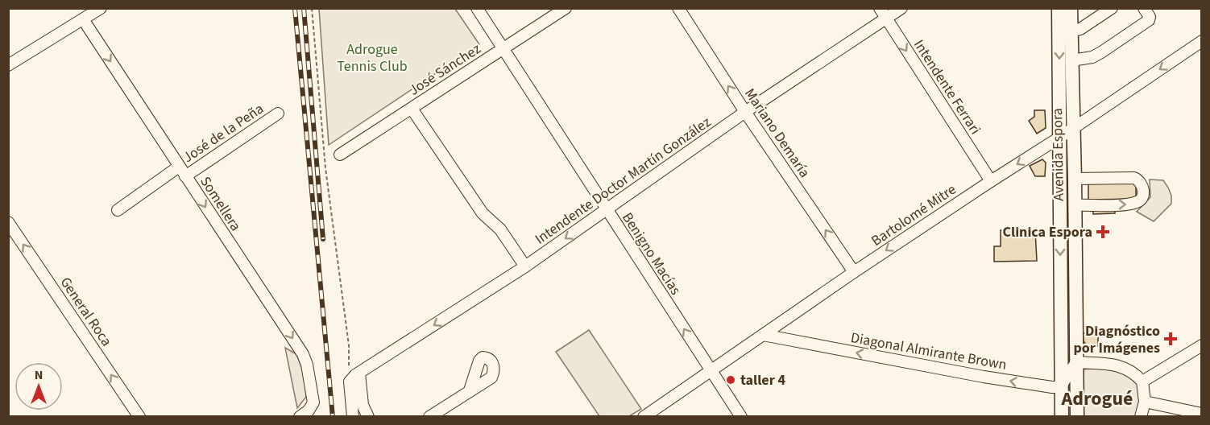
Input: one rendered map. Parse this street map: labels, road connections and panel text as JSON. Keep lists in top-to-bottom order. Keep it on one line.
{"streets":{"main road":["Avenida Espora"],"street":["José Sánchez","Intendente Ferrari","José de la Peña","Mariano Demaría","Intendente Doctor Martín González","Somellera","Bartolomé Mitre","Benigno Macías","General Roca","Diagonal Almirante Brown"]},"crossings":[["José Sánchez","Benigno Macías"],["Intendente Ferrari","Intendente Doctor Martín González"],["Intendente Ferrari","Bartolomé Mitre"],["José de la Peña","Somellera"],["Mariano Demaría","Intendente Doctor Martín González"],["Mariano Demaría","Bartolomé Mitre"],["Avenida Espora","Bartolomé Mitre"],["Avenida Espora","Diagonal Almirante Brown"],["Intendente Doctor Martín González","Benigno Macías"],["Bartolomé Mitre","Benigno Macías"],["Bartolomé Mitre","Diagonal Almirante Brown"]],"one_way":["Intendente Ferrari","Mariano Demaría","Intendente Doctor Martín González","Somellera","Bartolomé Mitre","Benigno Macías","General Roca","Diagonal Almirante Brown"],"districts":["Adrogué"],"parks":["Adrogue Tennis Club"],"places":{"health":["Clinica Espora","Diagnóstico por Imágenes"],"other":["taller 4"]},"north":"top"}
